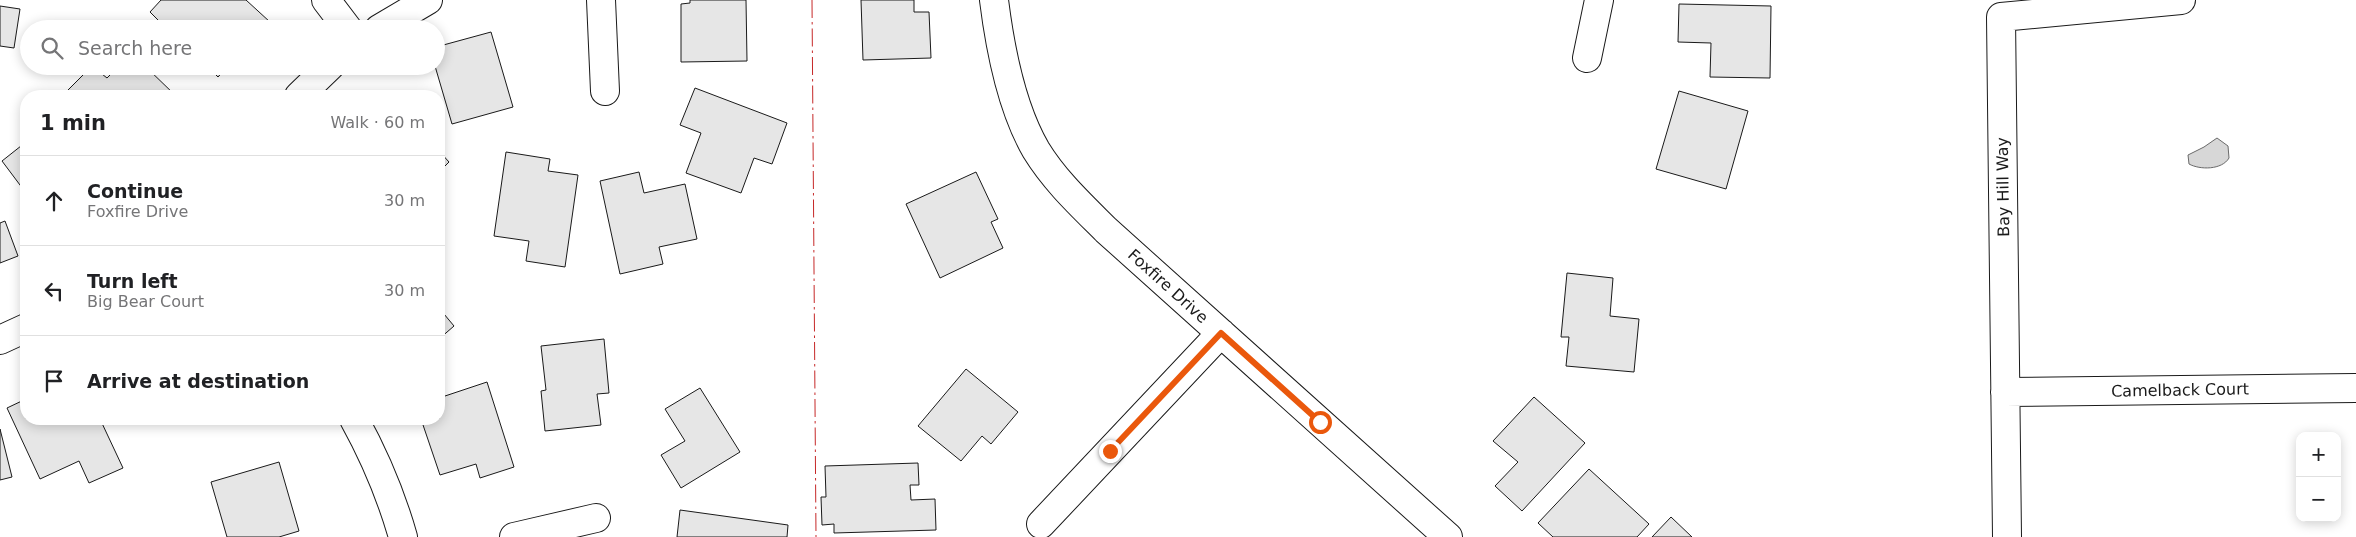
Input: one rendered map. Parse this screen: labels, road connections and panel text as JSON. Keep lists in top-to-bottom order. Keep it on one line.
{"streets":{"street":["Bay Hill Way","Foxfire Drive","Camelback Court"]},"crossings":[["Bay Hill Way","Camelback Court"]],"page":{"search":"Search here","heading":["1 min","Walk · 60 m"],"list":[["Continue","Foxfire Drive","30 m"],["Turn left","Big Bear Court","30 m"],"Arrive at destination"],"map_buttons":["+","−"]}}
